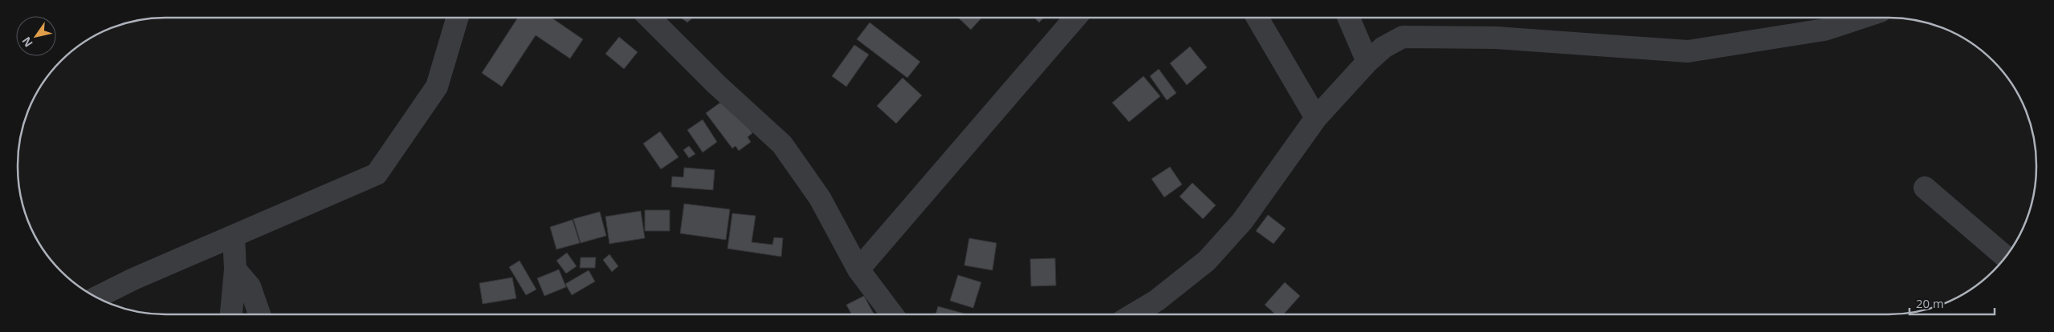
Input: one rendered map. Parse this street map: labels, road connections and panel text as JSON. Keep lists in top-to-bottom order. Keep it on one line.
{"scale_bar":"20 m","north":"bottom left"}
